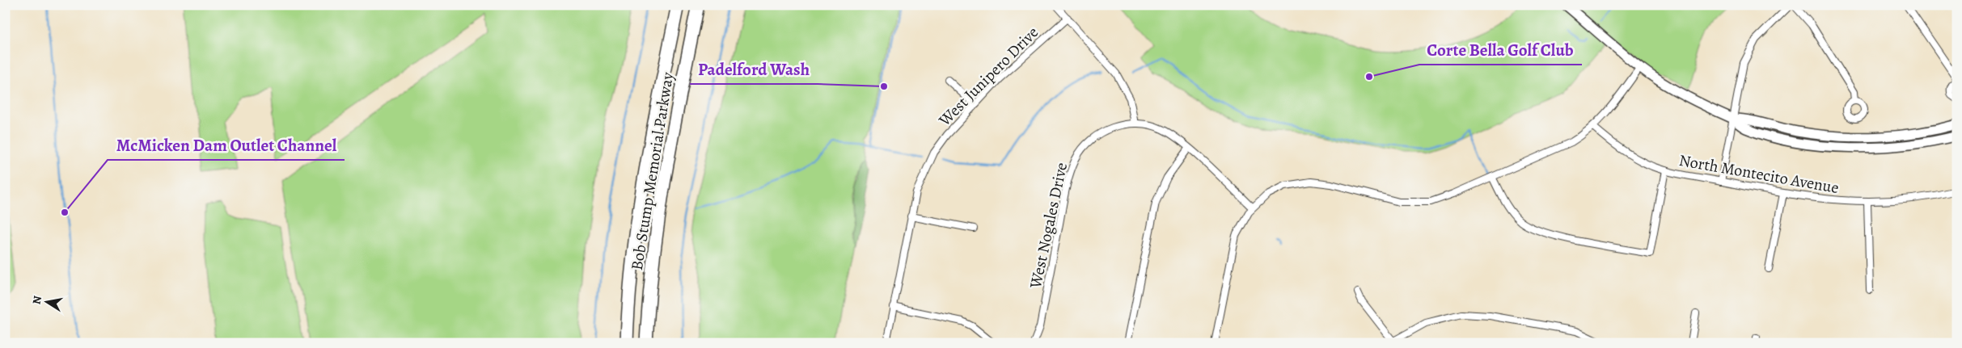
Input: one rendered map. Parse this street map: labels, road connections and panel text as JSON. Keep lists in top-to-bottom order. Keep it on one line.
{"streets":{"highway":["Bob Stump Memorial Parkway"],"street":["West Junipero Drive","North Montecito Avenue","West Nogales Drive"]},"places":["Corte Bella Golf Club","Padelford Wash","McMicken Dam Outlet Channel"],"north":"left"}
